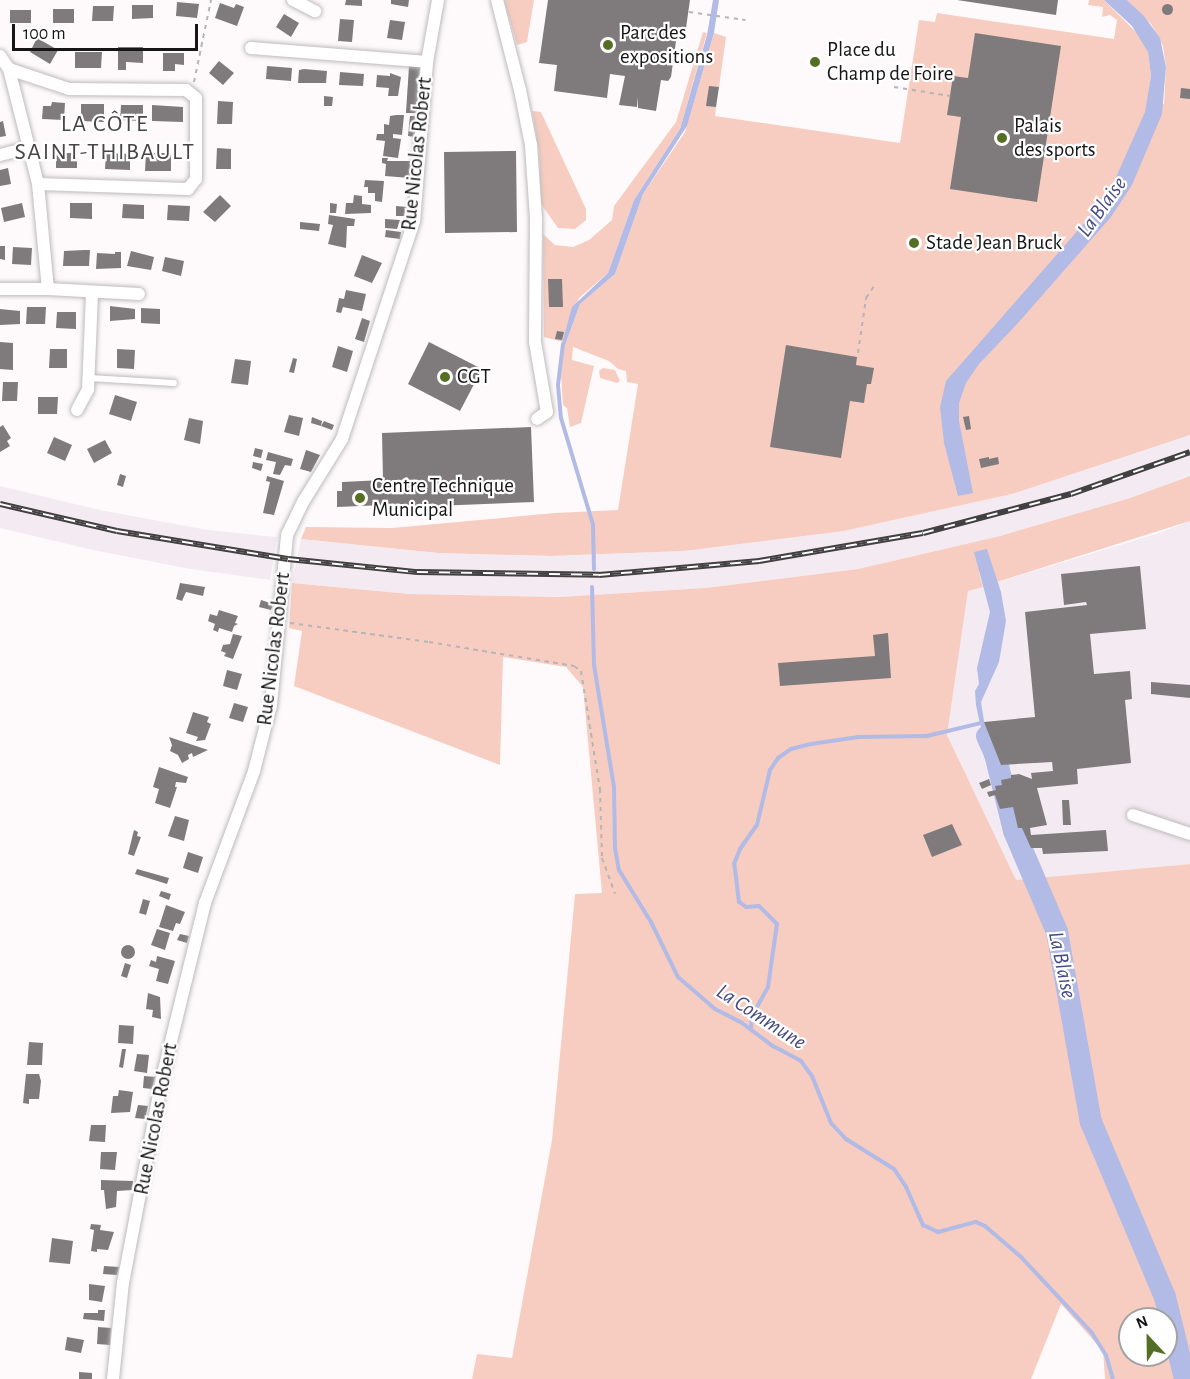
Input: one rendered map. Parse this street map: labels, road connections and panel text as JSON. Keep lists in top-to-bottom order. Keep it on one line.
{"streets":{"street":["Rue Nicolas Robert"]},"districts":["LA CÔTE SAINT-THIBAULT"],"water":["La Blaise","La Commune"],"places":["Parc des expositions","Place du Champ de Foire","Palais des sports","Stade Jean Bruck","CGT","Centre Technique Municipal"],"scale_bar":"100 m","north":"top"}
